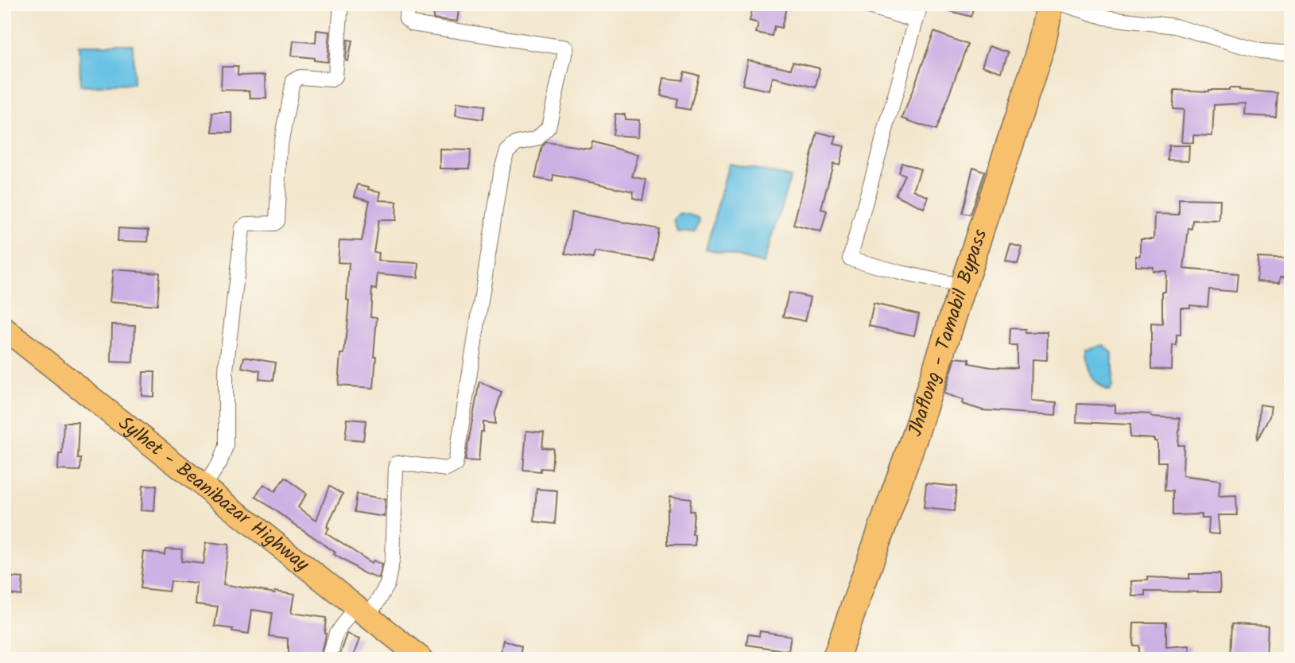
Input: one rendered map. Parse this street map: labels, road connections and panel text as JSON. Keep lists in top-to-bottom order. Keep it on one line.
{"streets":{"highway":["Jhaflong - Tamabil Bypass"],"main road":["Sylhet - Beanibazar Highway"]}}
